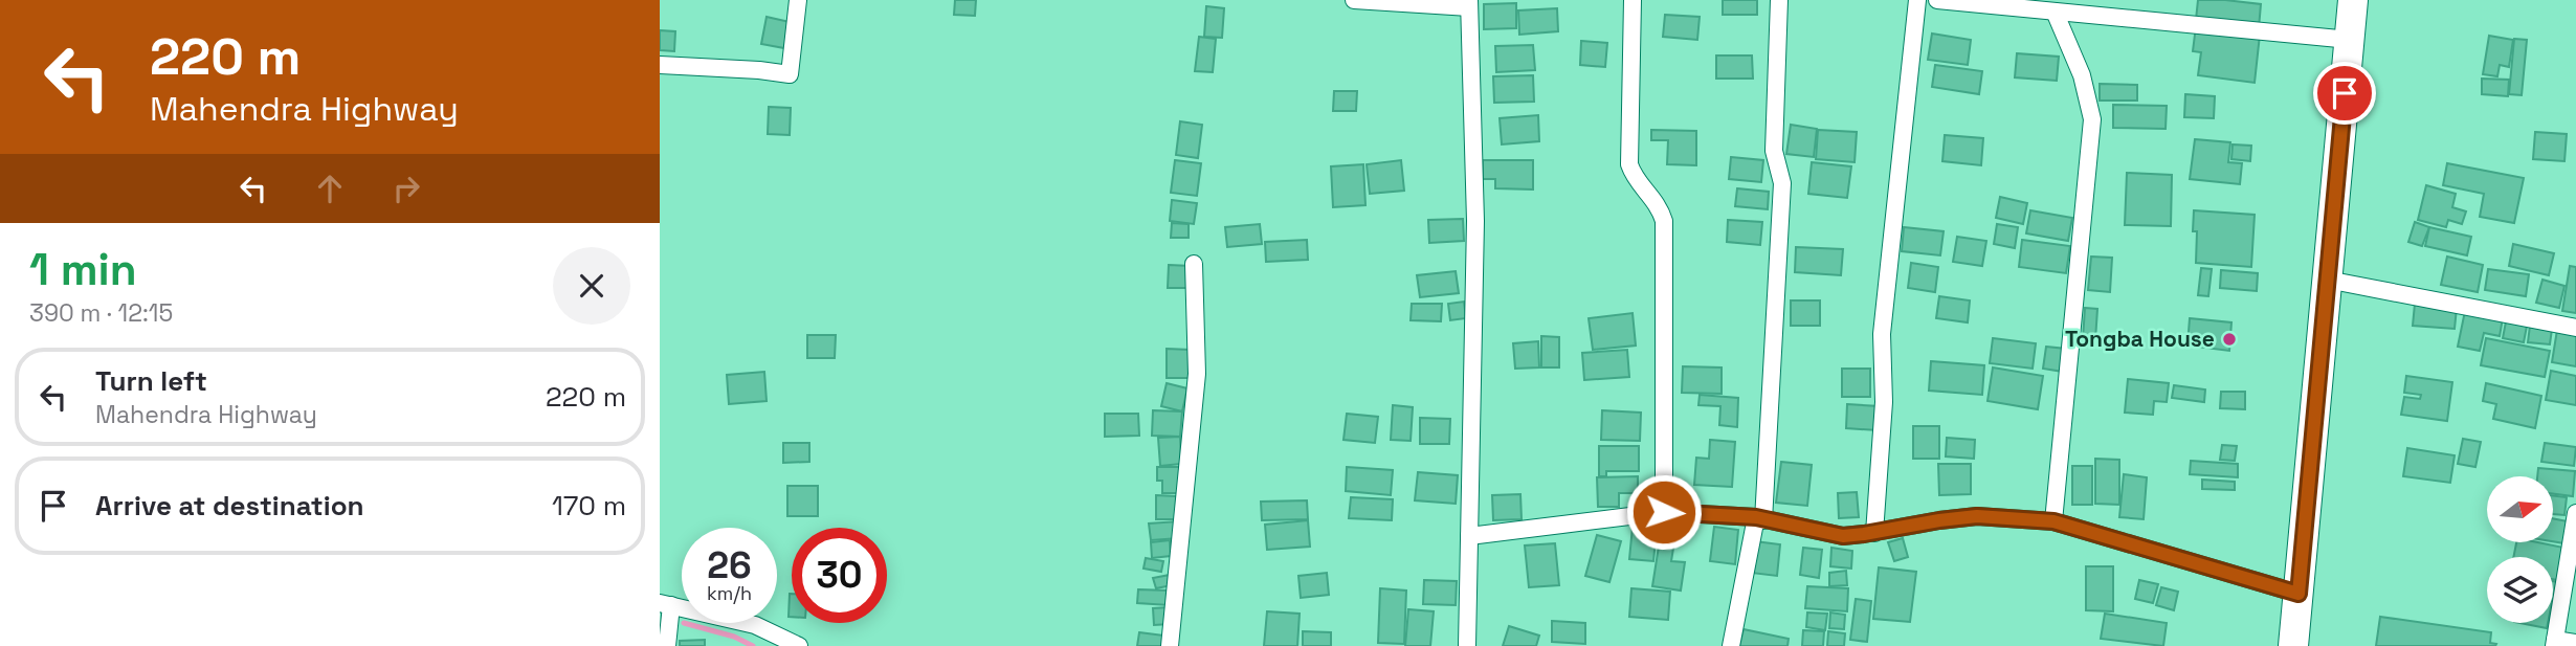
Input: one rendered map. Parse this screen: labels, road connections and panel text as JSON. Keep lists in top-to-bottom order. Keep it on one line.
{"places":["Tongba House"],"north":"right","page":{"turn":["220 m","Mahendra Highway"],"heading":["1 min","390 m · 12:15"],"list":[{"name":"Turn left","note":"Mahendra Highway","value":"220 m"},{"name":"Arrive at destination","value":"170 m"}],"speed":"26 km/h","limit":"30"}}
